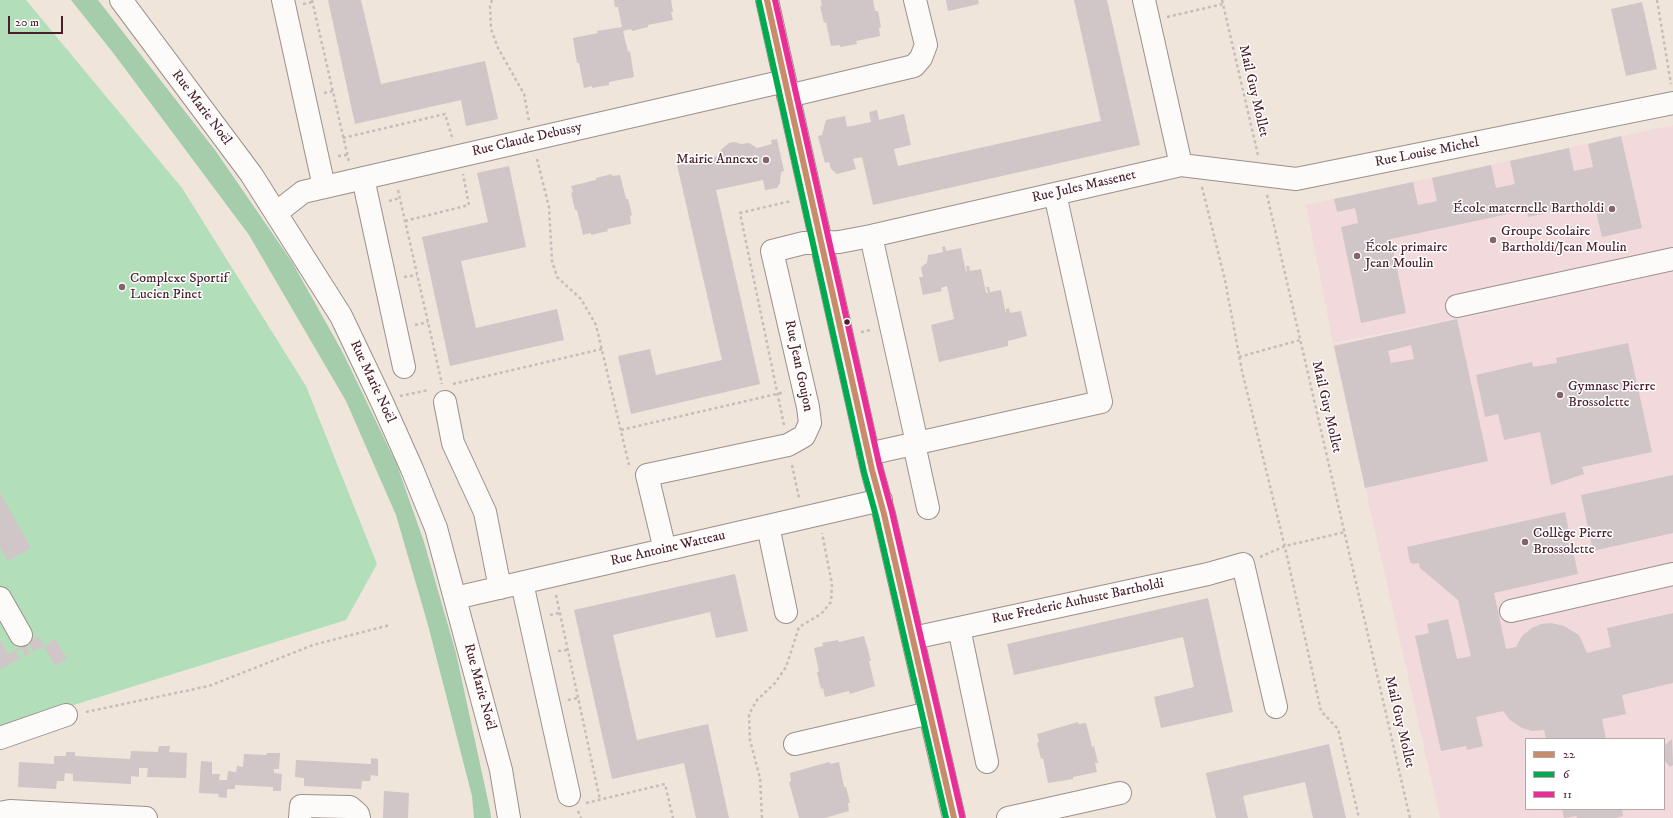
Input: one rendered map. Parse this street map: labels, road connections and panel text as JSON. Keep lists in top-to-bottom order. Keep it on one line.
{"streets":{"street":["Rue Marie Noël","Rue Claude Debussy","Rue Louise Michel","Rue Jules Massenet","Rue Jean Goujon","Rue Antoine Watteau","Rue Frederic Auhuste Bartholdi"],"path":["Mail Guy Mollet"]},"crossings":[["Mail Guy Mollet","Rue Louise Michel"],["Rue Marie Noël","Rue Claude Debussy"],["Rue Marie Noël","Rue Antoine Watteau"],["Rue Louise Michel","Rue Jules Massenet"],["Rue Jules Massenet","Rue Jean Goujon"],["Rue Jean Goujon","Rue Antoine Watteau"]],"places":["Mairie Annexe","École maternelle Bartholdi","Groupe Scolaire Bartholdi/Jean Moulin","École primaire Jean Moulin","Complexe Sportif Lucien Pinet","Gymnase Pierre Brossolette","Collège Pierre Brossolette"],"lines":["transit line 22","transit line 11","transit line 6"],"legend":["22","6","11"],"scale_bar":"20 m"}
